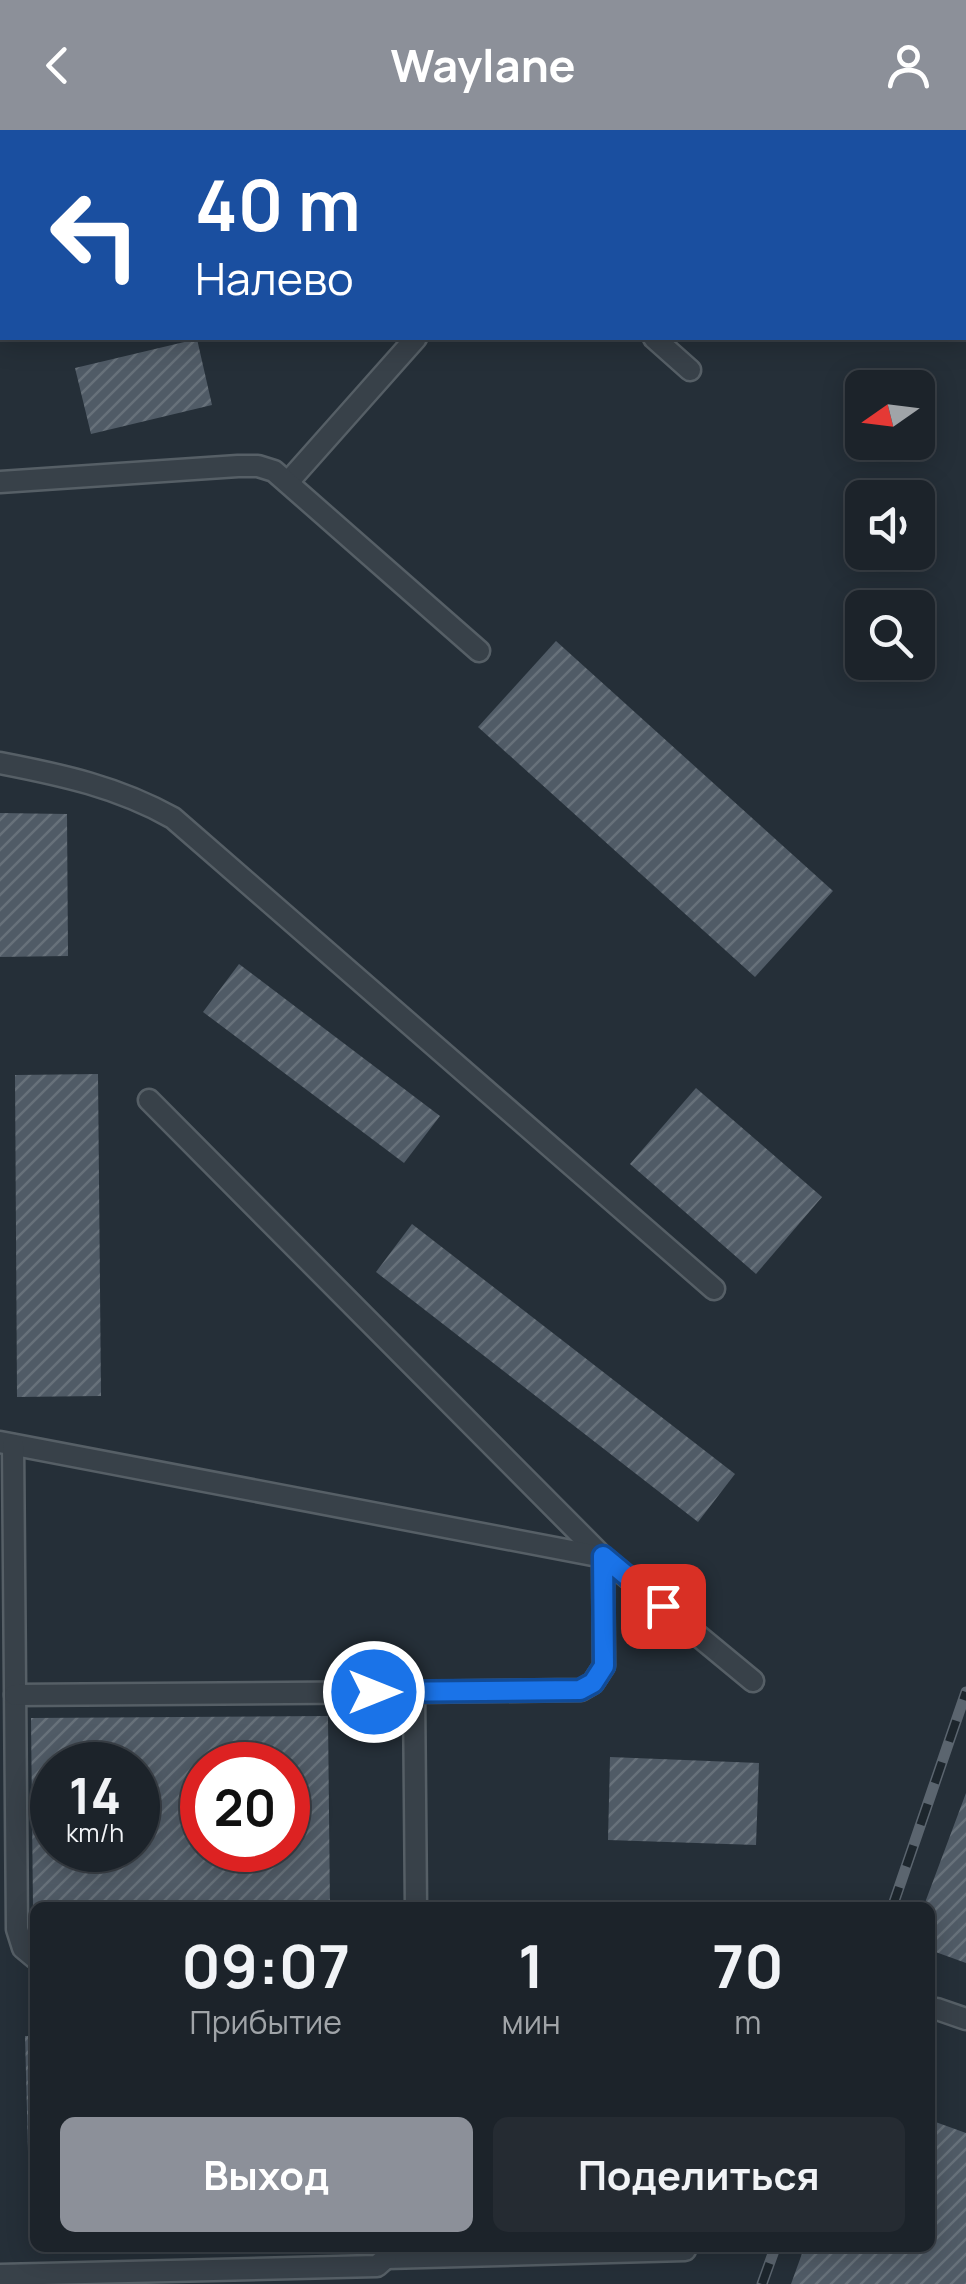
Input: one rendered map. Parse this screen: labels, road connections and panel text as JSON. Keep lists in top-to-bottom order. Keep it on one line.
{"north":"left","page":{"header":"Waylane","turn":["40 m","Налево"],"speed":"14 km/h","limit":"20","eta":["09:07","Прибытие","1","мин","70","m"],"buttons":["Выход","Поделиться"]}}
